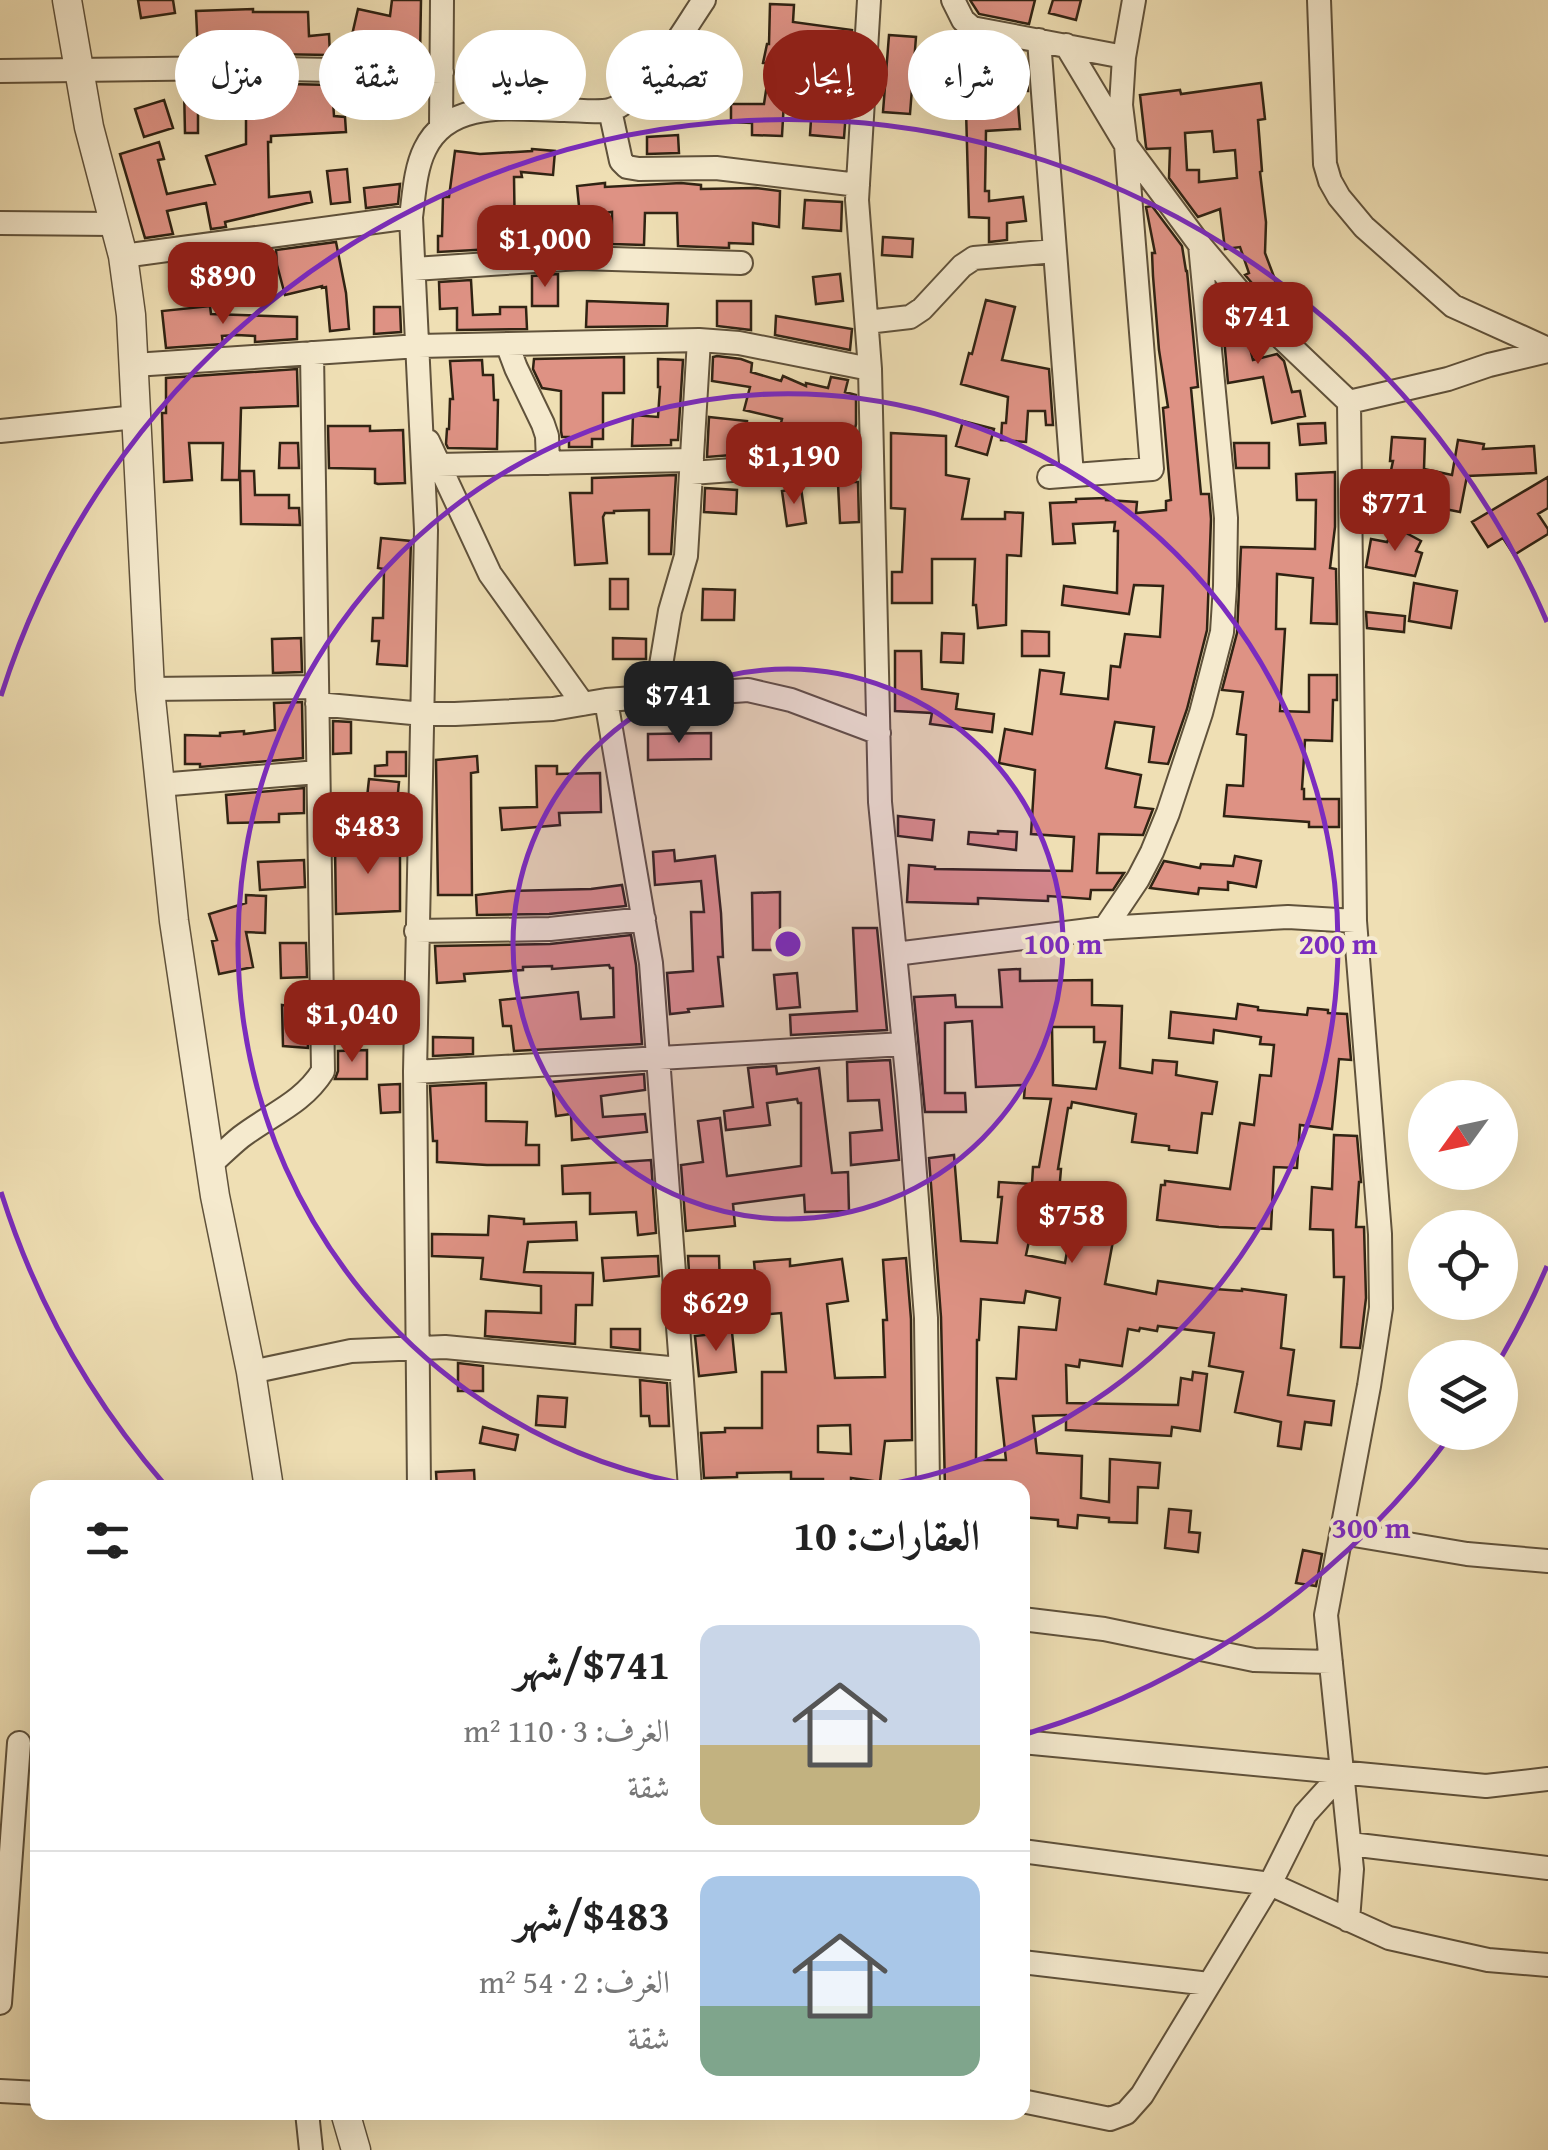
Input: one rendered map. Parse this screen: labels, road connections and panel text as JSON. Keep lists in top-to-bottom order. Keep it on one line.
{"north":"bottom left","page":{"chip":["شراء","إيجار","تصفية","جديد","شقة","منزل"],"price":["$1,000","$890","$741","$1,190","$771","$741","$483","$1,040","$758","$629"],"heading":"العقارات: 10","list":[{"name":"$741/شهر","note":"الغرف: 3 · 110 m² · شقة"},{"name":"$483/شهر","note":"الغرف: 2 · 54 m² · شقة"}]},"rings":["100 m","200 m","300 m"]}
